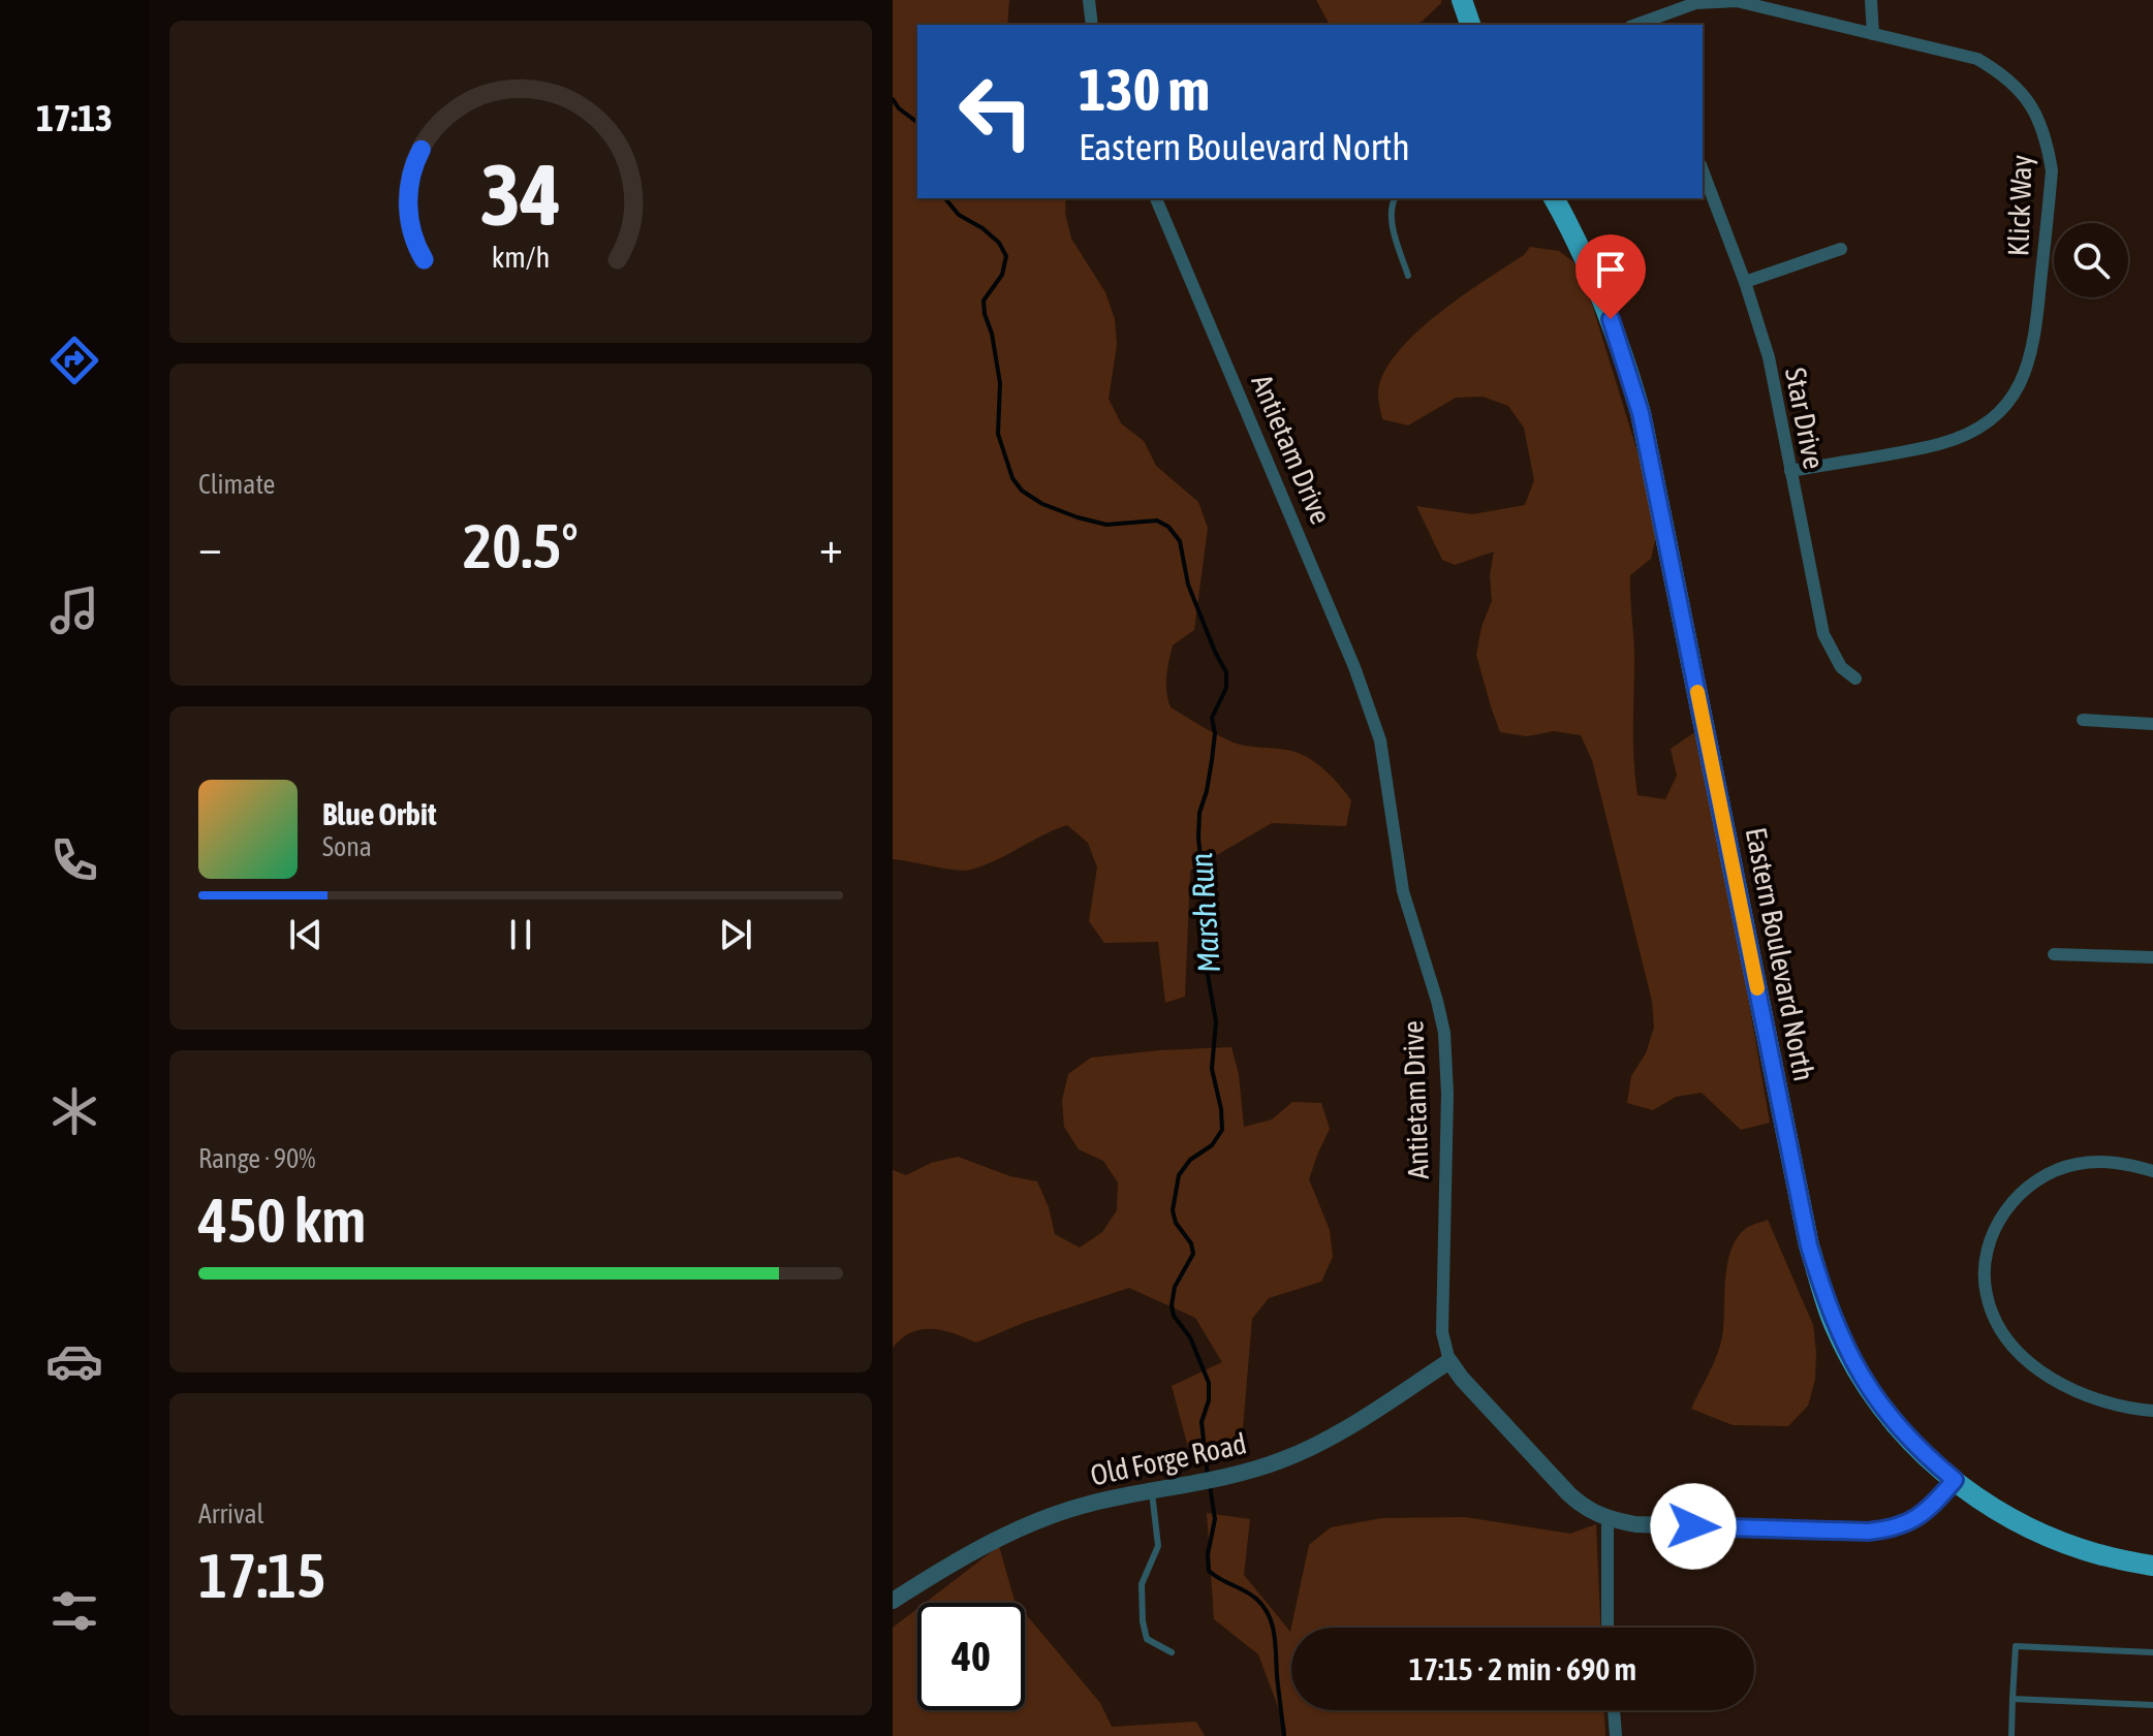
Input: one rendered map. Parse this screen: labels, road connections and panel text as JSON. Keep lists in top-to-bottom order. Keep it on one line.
{"streets":{"main road":["Eastern Boulevard North"],"street":["Klick Way","Star Drive","Antietam Drive","Old Forge Road"]},"crossings":[["Klick Way","Star Drive"],["Antietam Drive","Eastern Boulevard North"],["Antietam Drive","Old Forge Road"]],"water":["Marsh Run"],"page":{"tabs":"17:13","turn":["130 m","Eastern Boulevard North"],"tile":["Climate",["Range · 90%","450 km"],["Arrival","17:15"]],"heat":["−","20.5°","+"],"song":["Blue Orbit","Sona"],"limit":"40","trip":"17:15 · 2 min · 690 m","gauge":["34","km/h"]}}
